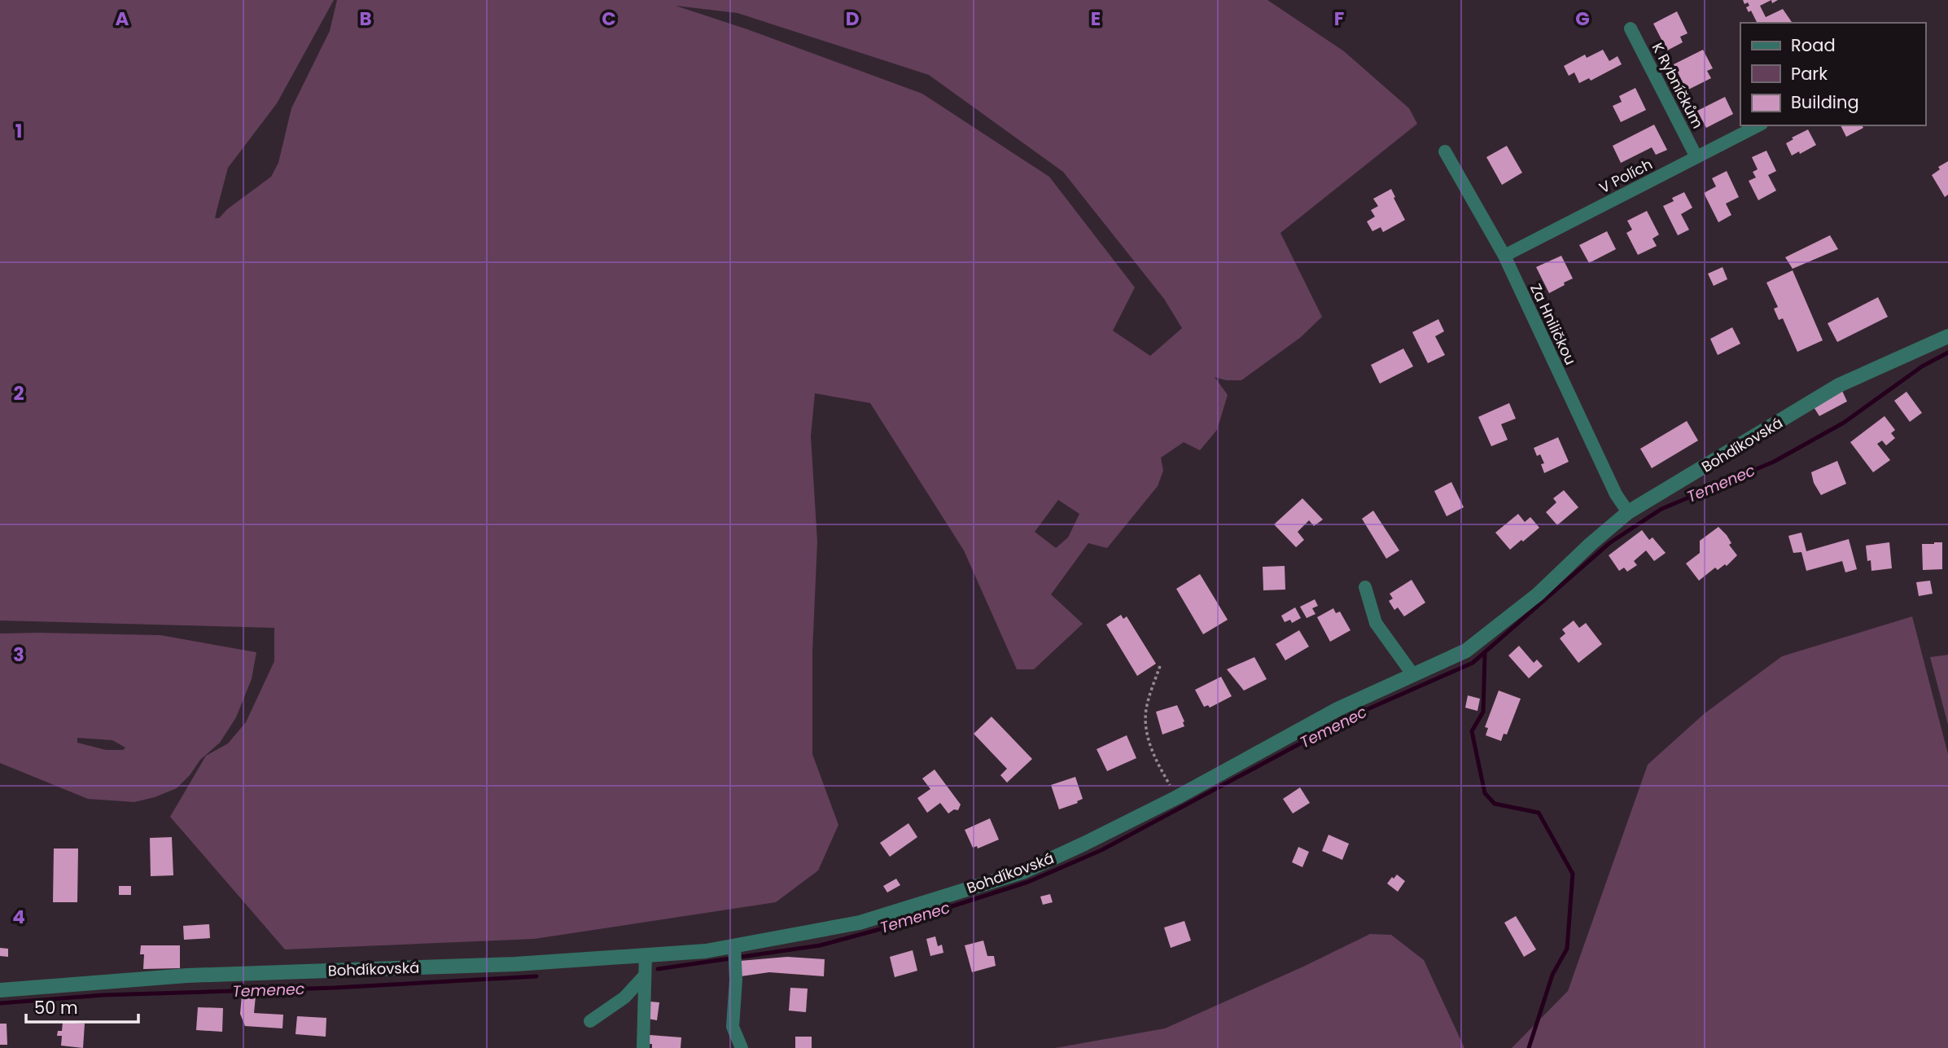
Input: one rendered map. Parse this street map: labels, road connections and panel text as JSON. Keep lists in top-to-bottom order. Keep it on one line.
{"streets":{"street":["K Rybníčkům","V Polích","Za Hniličkou","Bohdíkovská"]},"crossings":[["K Rybníčkům","V Polích"],["V Polích","Za Hniličkou"],["Za Hniličkou","Bohdíkovská"]],"water":["Temenec"],"legend":["Road","Park","Building"],"scale_bar":"50 m","grid":{"columns":["A","B","C","D","E","F","G"],"rows":["1","2","3","4"]}}
